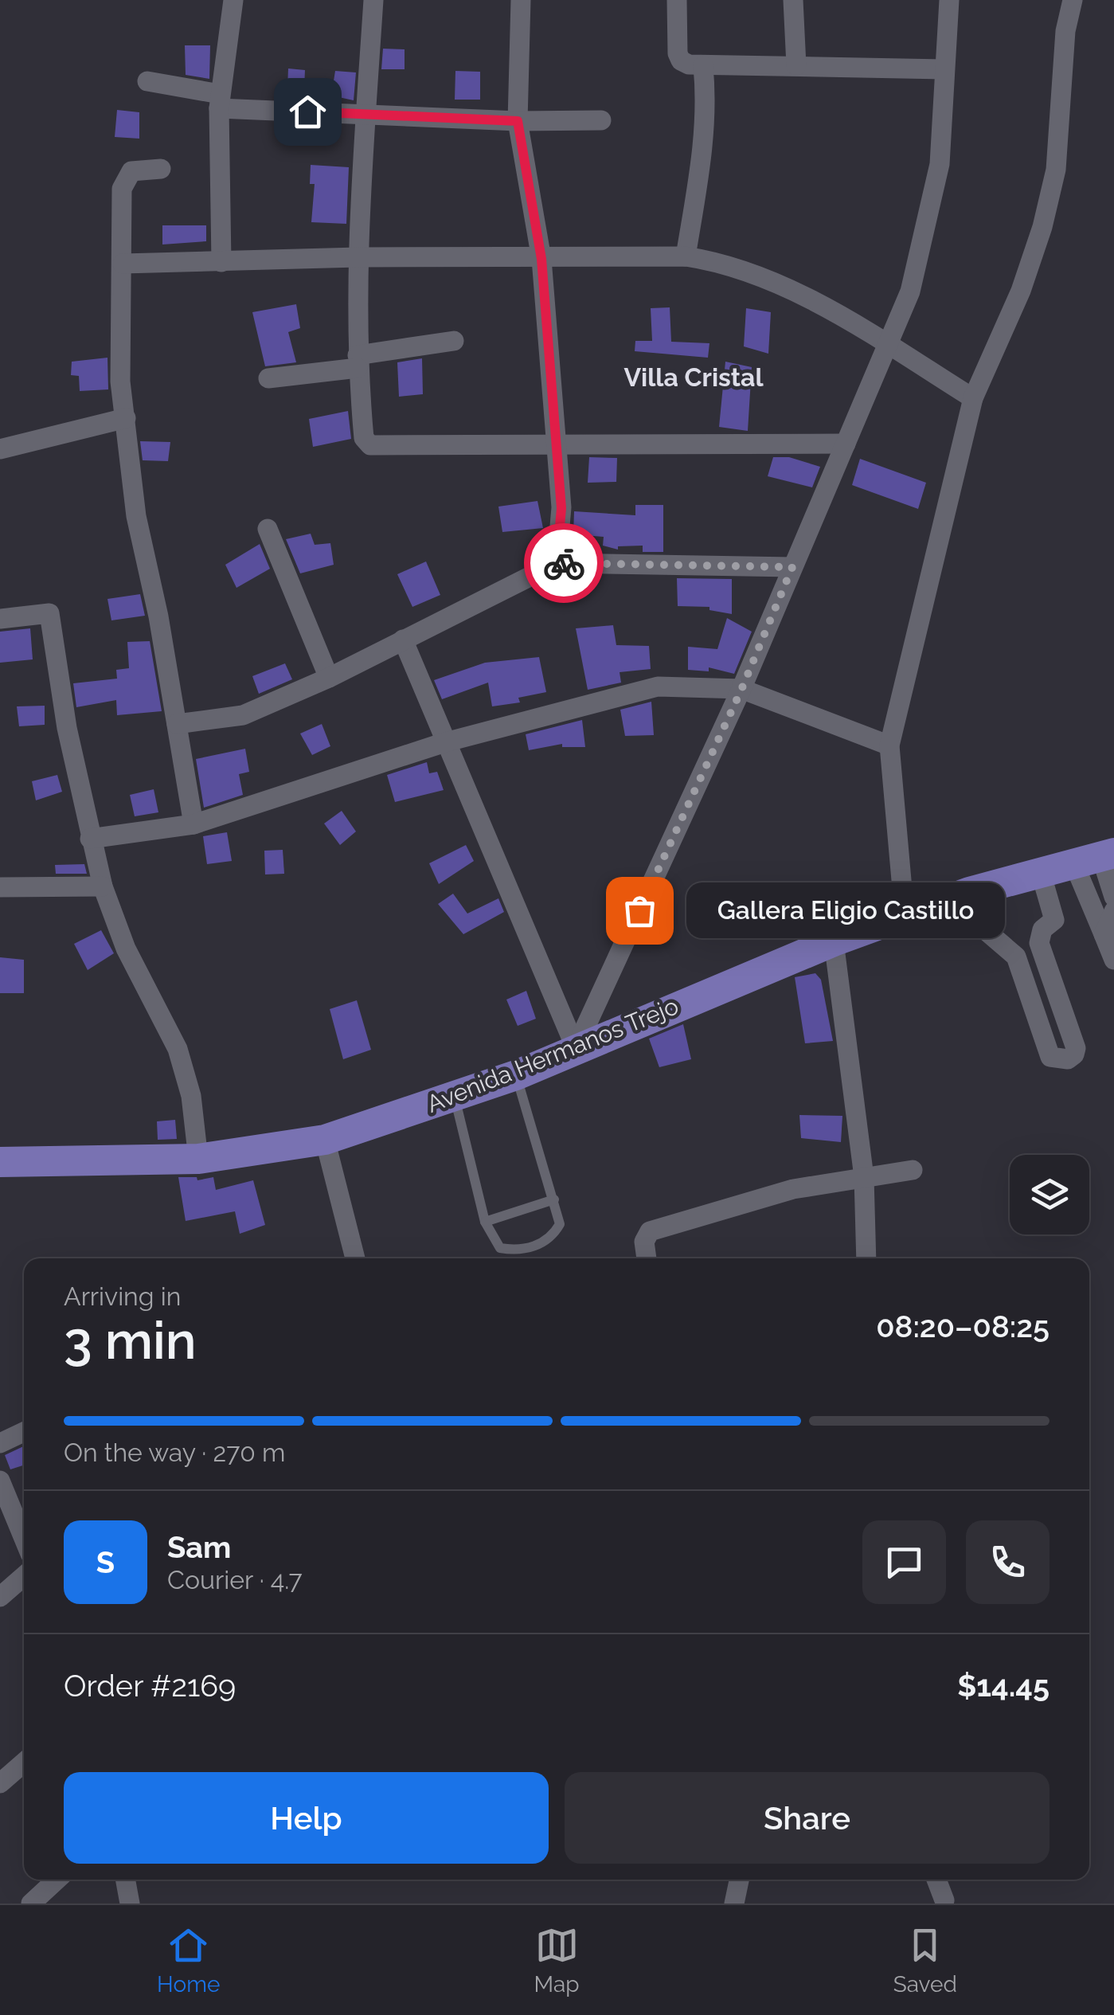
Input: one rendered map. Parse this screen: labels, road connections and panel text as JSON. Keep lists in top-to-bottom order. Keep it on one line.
{"streets":{"main road":["Avenida Hermanos Trejo"]},"districts":["Villa Cristal"],"places":["Gallera Eligio Castillo"],"page":{"bubble":"Gallera Eligio Castillo","heading":["3 min","Arriving in","08:20–08:25"],"panel":["Sam","Courier · 4.7","Order #2169","$14.45"],"bar":"On the way · 270 m","round":"S","buttons":["Help","Share"],"tabs":["Home","Map","Saved"]}}
